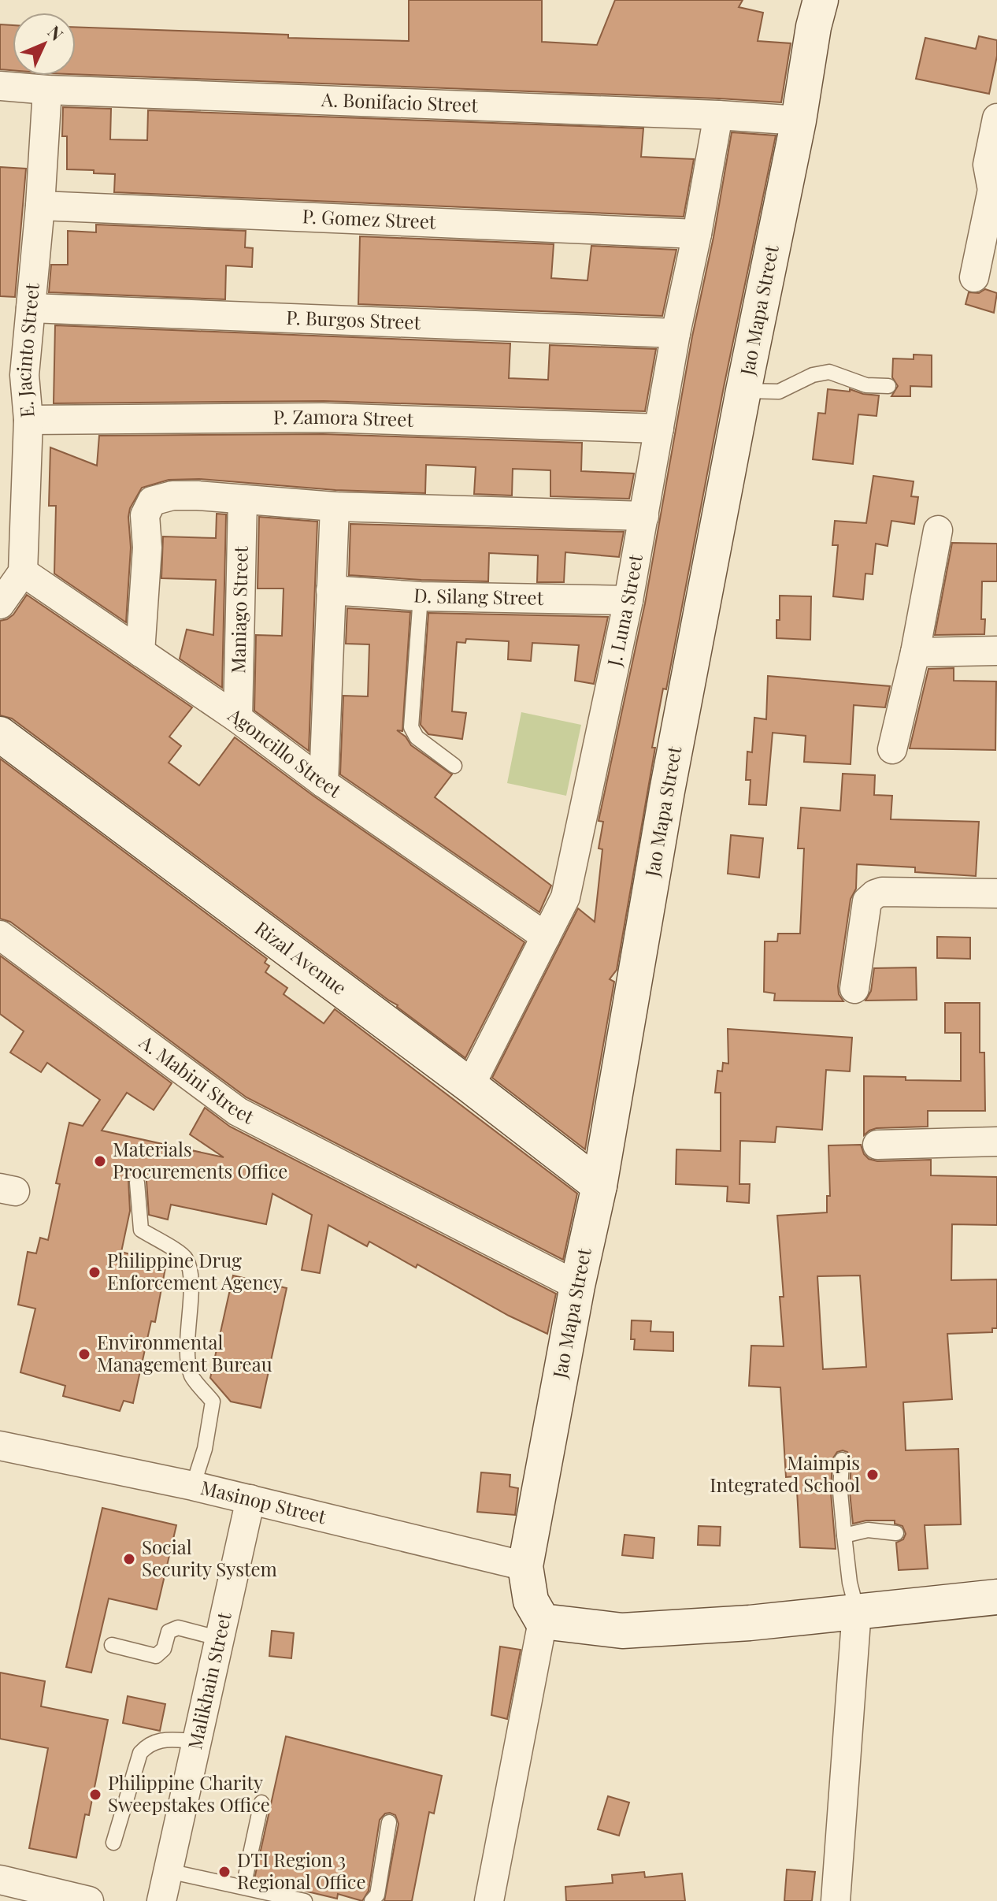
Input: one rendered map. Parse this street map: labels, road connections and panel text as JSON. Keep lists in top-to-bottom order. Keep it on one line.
{"streets":{"street":["A. Bonifacio Street","P. Gomez Street","Jao Mapa Street","P. Burgos Street","E. Jacinto Street","P. Zamora Street","D. Silang Street","Maniago Street","J. Luna Street","Agoncillo Street","Rizal Avenue","A. Mabini Street","Masinop Street","Malikhain Street"]},"crossings":[["A. Bonifacio Street","Jao Mapa Street"],["A. Bonifacio Street","E. Jacinto Street"],["A. Bonifacio Street","J. Luna Street"],["P. Gomez Street","E. Jacinto Street"],["P. Gomez Street","J. Luna Street"],["Jao Mapa Street","Rizal Avenue"],["Jao Mapa Street","A. Mabini Street"],["Jao Mapa Street","Masinop Street"],["P. Burgos Street","E. Jacinto Street"],["P. Burgos Street","J. Luna Street"],["E. Jacinto Street","P. Zamora Street"],["E. Jacinto Street","Agoncillo Street"],["P. Zamora Street","J. Luna Street"],["D. Silang Street","J. Luna Street"],["Maniago Street","Agoncillo Street"],["J. Luna Street","Agoncillo Street"],["J. Luna Street","Rizal Avenue"],["Masinop Street","Malikhain Street"]],"places":["Materials Procurements Office","Philippine Drug Enforcement Agency","Environmental Management Bureau","Maimpis Integrated School","Social Security System","Philippine Charity Sweepstakes Office","DTI Region 3 Regional Office"],"north":"top right"}
